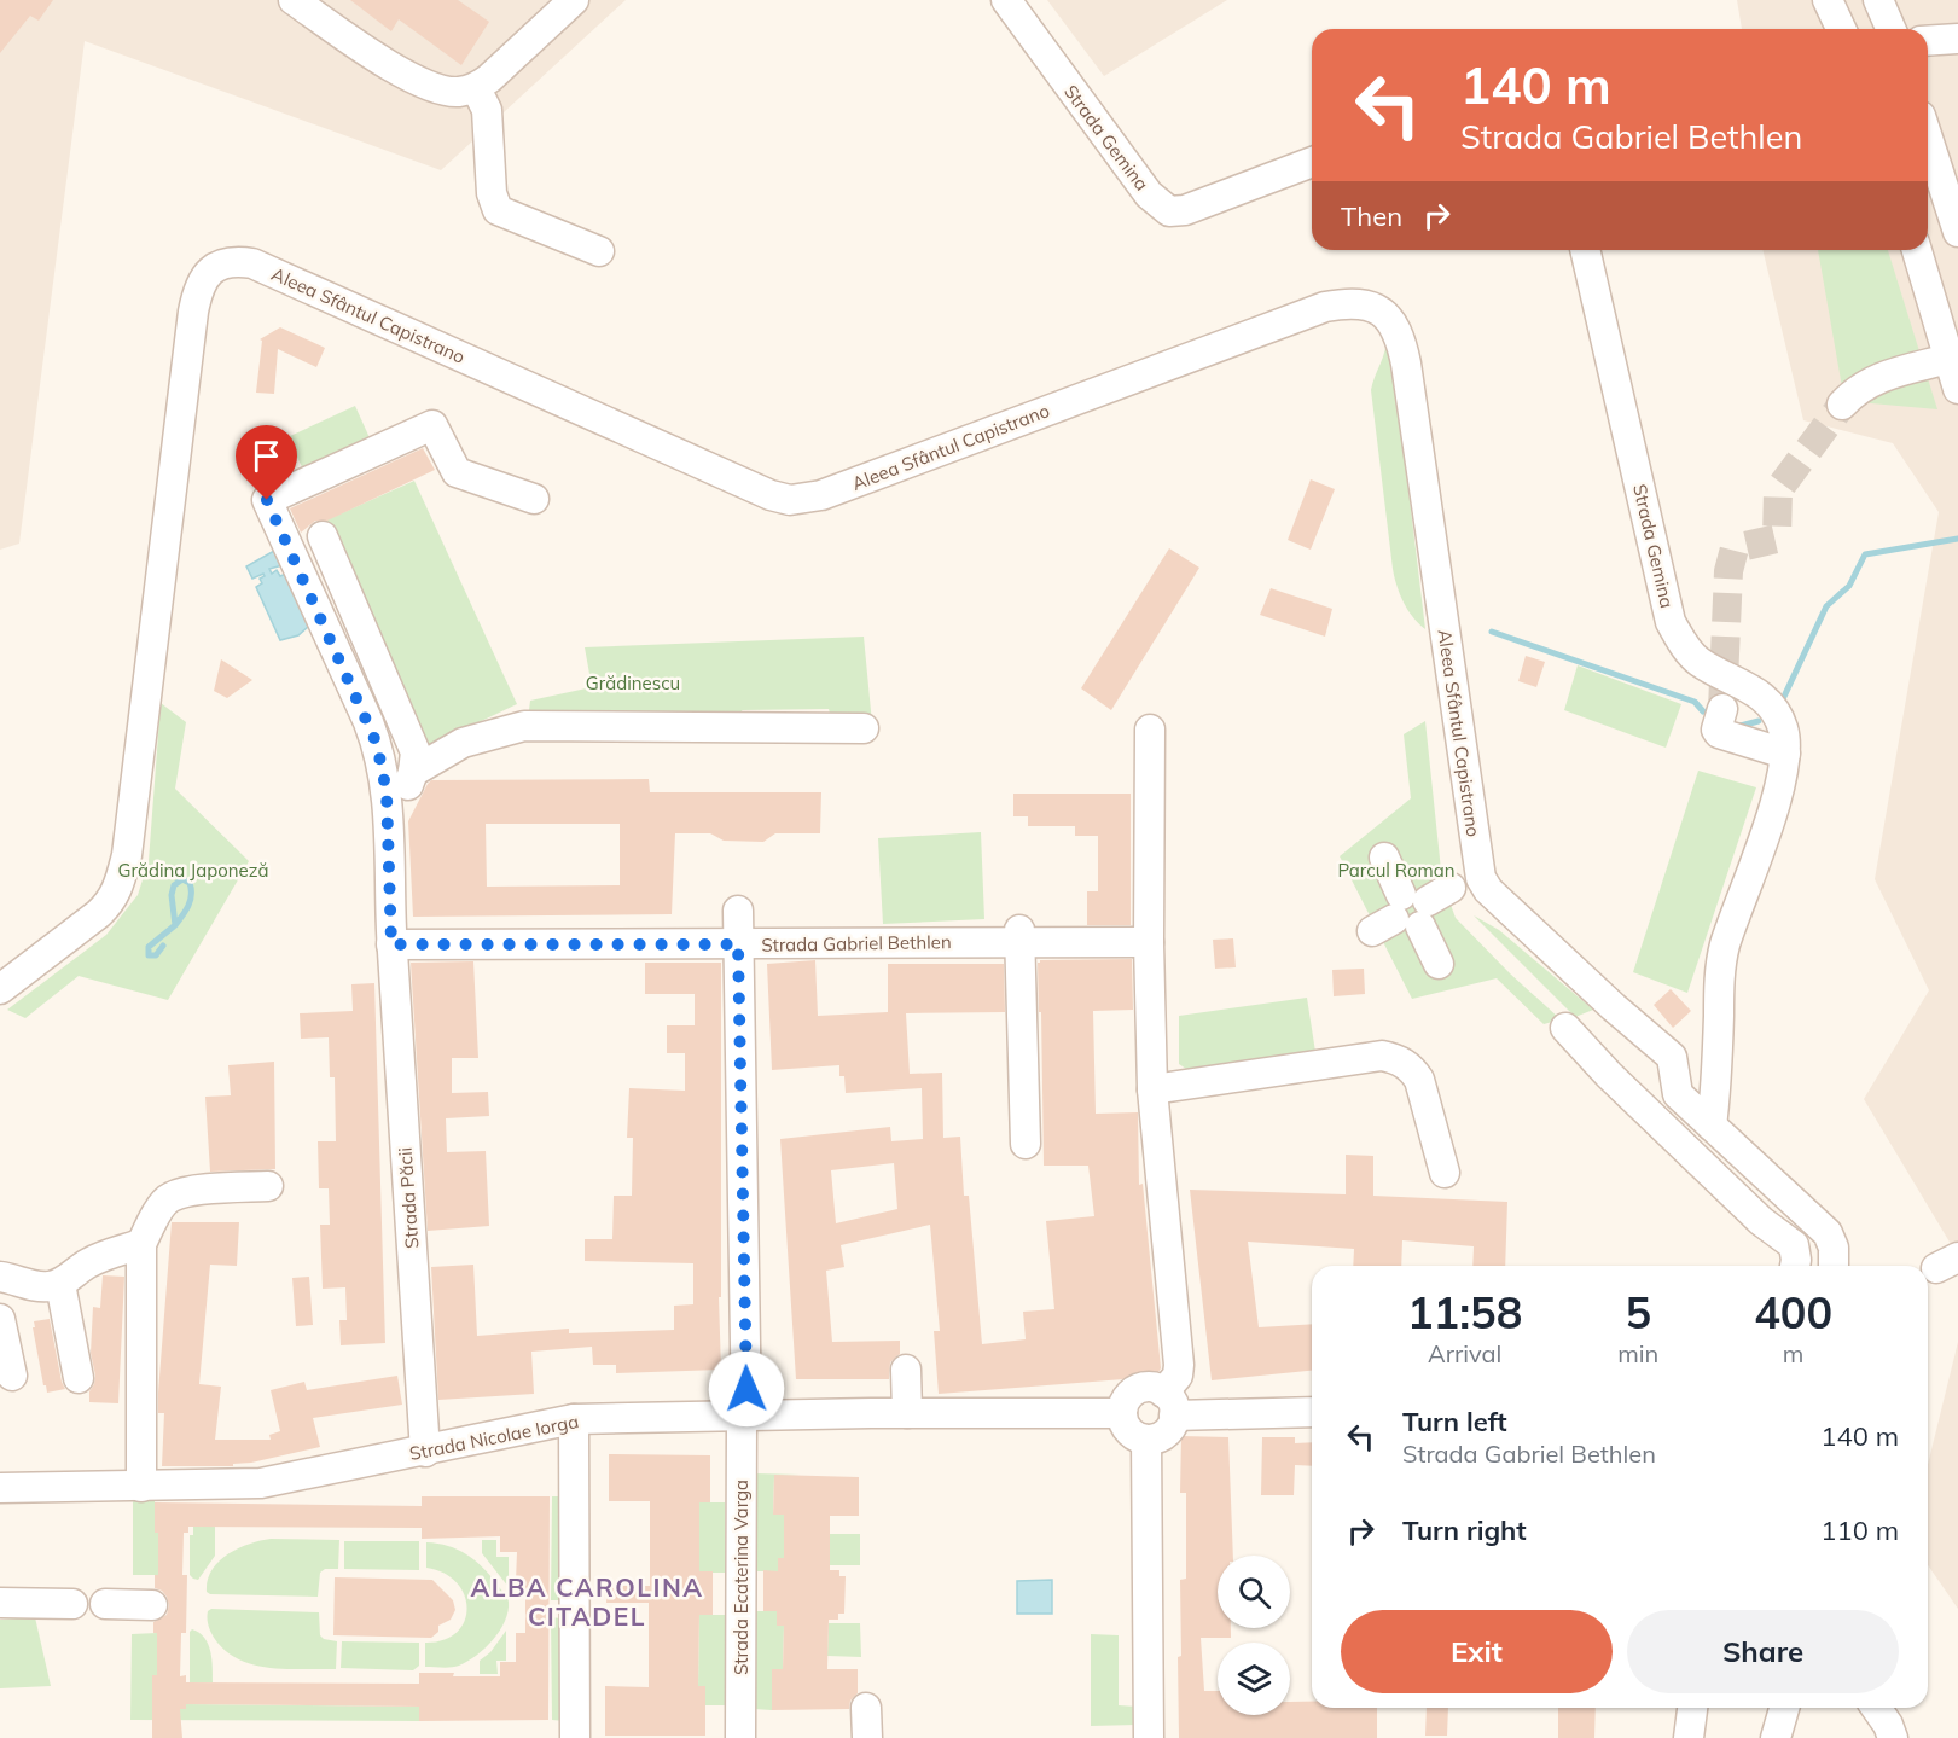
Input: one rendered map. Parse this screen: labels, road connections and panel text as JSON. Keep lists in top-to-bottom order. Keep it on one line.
{"streets":{"street":["Strada Gemina","Aleea Sfântul Capistrano","Strada Gabriel Bethlen","Strada Păcii","Strada Nicolae Iorga","Strada Ecaterina Varga"]},"crossings":[["Strada Gabriel Bethlen","Strada Păcii"],["Strada Gabriel Bethlen","Strada Ecaterina Varga"],["Strada Păcii","Strada Nicolae Iorga"],["Strada Nicolae Iorga","Strada Ecaterina Varga"]],"districts":["ALBA CAROLINA CITADEL"],"parks":["Grădinescu","Grădina Japoneză","Parcul Roman"],"page":{"turn":["140 m","Strada Gabriel Bethlen"],"then":"Then","eta":["11:58","Arrival","5","min","400","m"],"list":[{"name":"Turn left","note":"Strada Gabriel Bethlen","value":"140 m"},{"name":"Turn right","value":"110 m"}],"buttons":["Exit","Share"]}}
